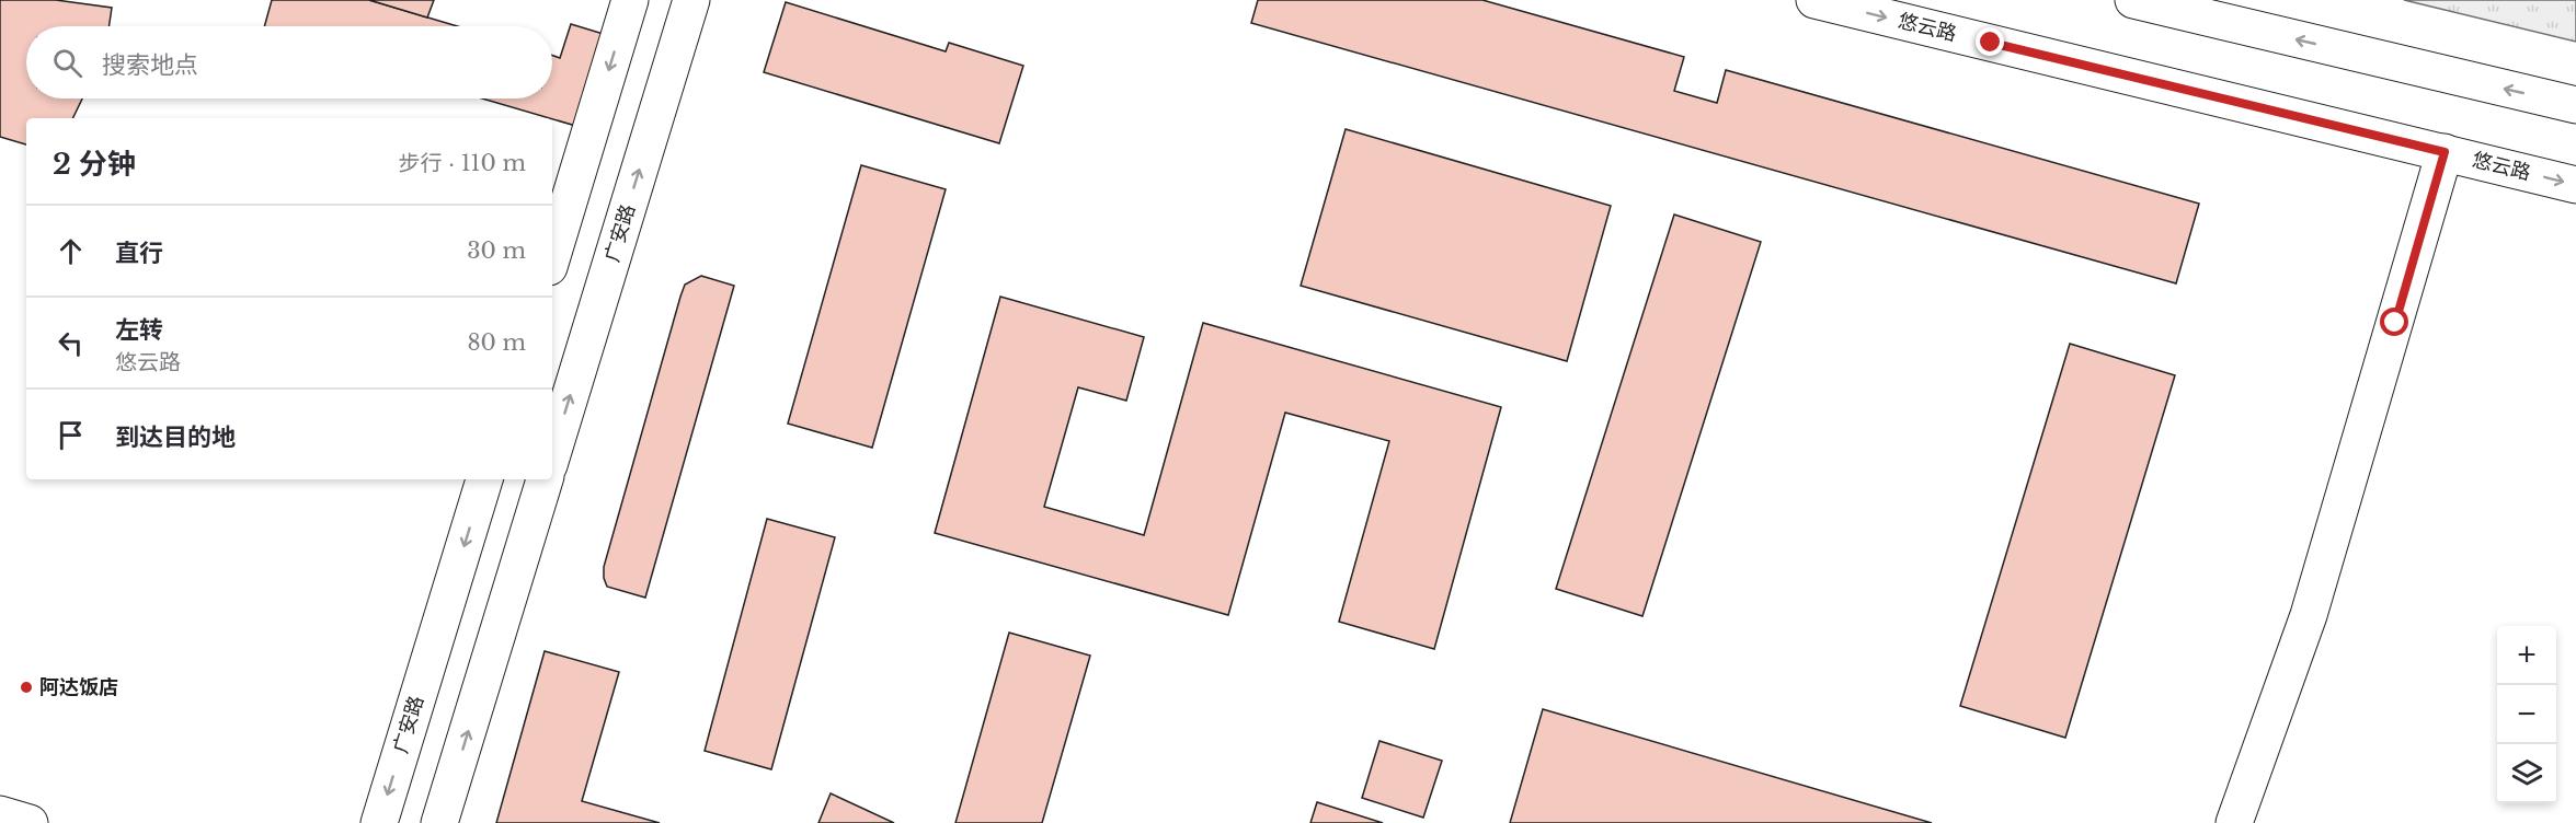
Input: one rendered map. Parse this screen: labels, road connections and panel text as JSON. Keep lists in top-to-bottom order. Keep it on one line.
{"streets":{"street":["悠云路","广安路"]},"places":["阿达饭店"],"page":{"search":"搜索地点","heading":["2 分钟","步行 · 110 m"],"list":[["直行","30 m"],["左转","悠云路","80 m"],"到达目的地"],"map_buttons":["+","−"]}}
